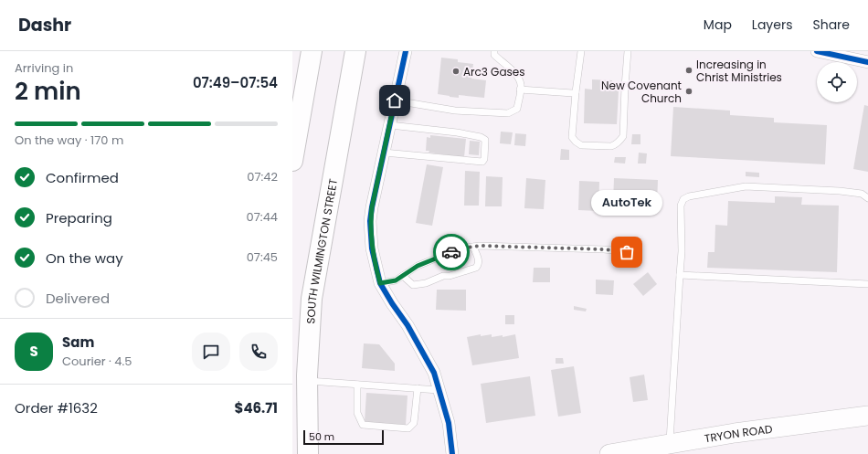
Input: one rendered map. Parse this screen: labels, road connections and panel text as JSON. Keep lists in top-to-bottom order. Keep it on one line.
{"streets":{"highway":["SOUTH WILMINGTON STREET"],"main road":["TRYON ROAD"]},"places":["Increasing in Christ Ministries","Arc3 Gases","New Covenant Church","AutoTek"],"scale_bar":"50 m","page":{"header":"Dashr","nav":["Map","Layers","Share"],"heading":["2 min","Arriving in","07:49–07:54"],"panel":["Sam","Courier · 4.5","Order #1632","$46.71"],"bar":"On the way · 170 m","list":[["Confirmed","07:42"],["Preparing","07:44"],["On the way","07:45"],"Delivered"],"bubble":"AutoTek","round":"S","scale":"50 m"}}
